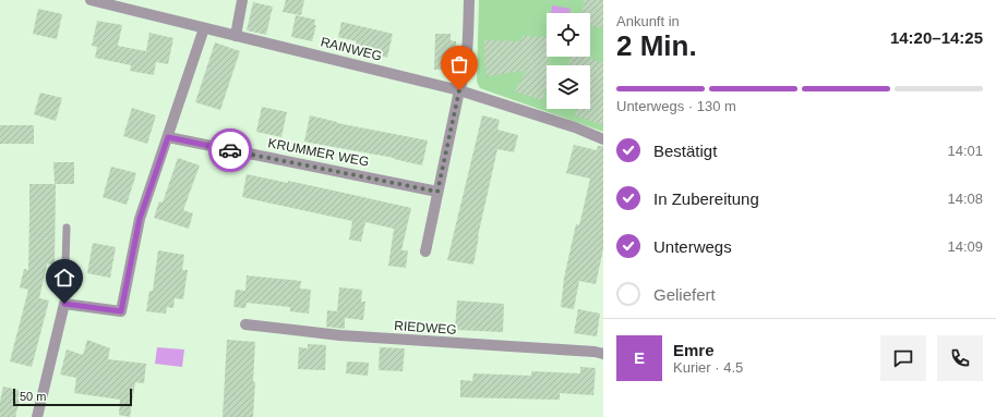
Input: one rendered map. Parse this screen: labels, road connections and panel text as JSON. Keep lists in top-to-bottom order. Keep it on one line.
{"streets":{"street":["RAINWEG","KRUMMER WEG","RIEDWEG"]},"scale_bar":"50 m","page":{"heading":["2 Min.","Ankunft in","14:20–14:25"],"panel":["Emre","Kurier · 4.5"],"bar":"Unterwegs · 130 m","list":[["Bestätigt","14:01"],["In Zubereitung","14:08"],["Unterwegs","14:09"],"Geliefert"],"round":"E","scale":"50 m"}}
